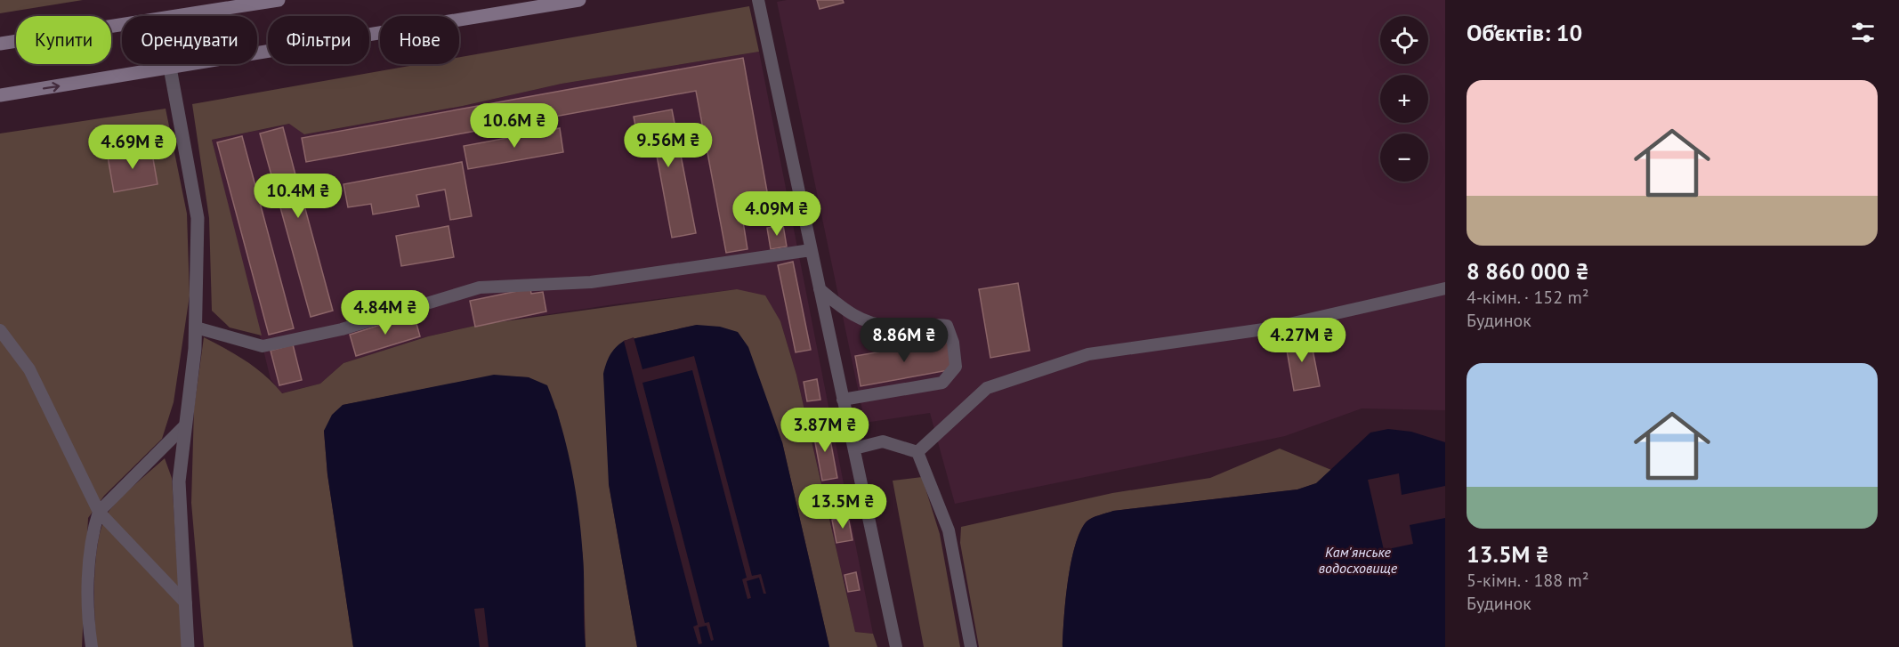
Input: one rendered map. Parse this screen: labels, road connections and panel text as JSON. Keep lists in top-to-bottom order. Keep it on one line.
{"water":["Кам'янське водосховище"],"page":{"heading":"Об’єктів: 10","map_buttons":["+","−"],"chip":["Купити","Орендувати","Фільтри","Нове"],"list":[{"name":"8 860 000 ₴","note":"4-кімн. · 152 m² · Будинок"},{"name":"13.5M ₴","note":"5-кімн. · 188 m² · Будинок"}],"price":["10.6M ₴","9.56M ₴","4.69M ₴","10.4M ₴","4.09M ₴","4.84M ₴","8.86M ₴","4.27M ₴","3.87M ₴","13.5M ₴"]}}
